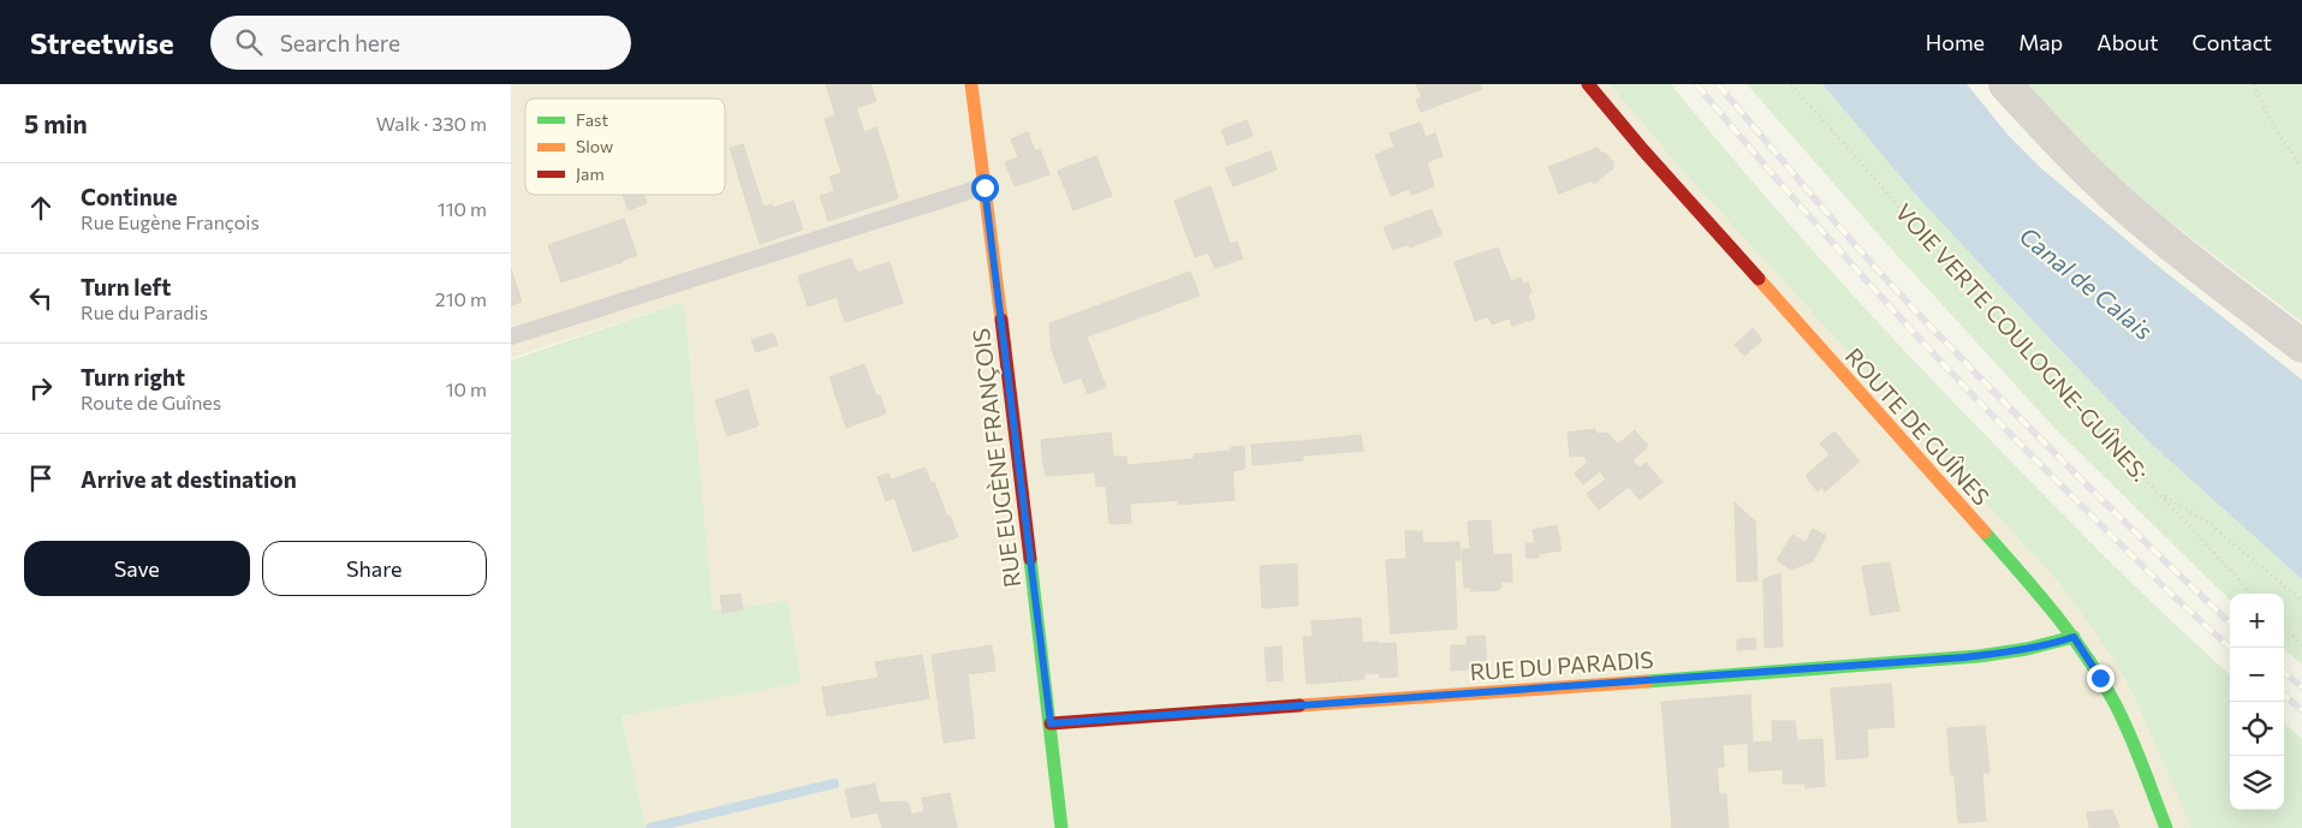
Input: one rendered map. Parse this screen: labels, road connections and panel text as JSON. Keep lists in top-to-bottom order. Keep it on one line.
{"streets":{"street":["ROUTE DE GUÎNES","RUE EUGÈNE FRANÇOIS","RUE DU PARADIS"],"path":["VOIE VERTE COULOGNE-GUÎNES:"]},"crossings":[["ROUTE DE GUÎNES","RUE DU PARADIS"],["RUE EUGÈNE FRANÇOIS","RUE DU PARADIS"]],"water":["Canal de Calais"],"legend":["Fast","Slow","Jam"],"page":{"header":"Streetwise","search":"Search here","nav":["Home","Map","About","Contact"],"heading":["5 min","Walk · 330 m"],"list":[["Continue","Rue Eugène François","110 m"],["Turn left","Rue du Paradis","210 m"],["Turn right","Route de Guînes","10 m"],"Arrive at destination"],"buttons":["Save","Share"],"map_buttons":["+","−"]}}
